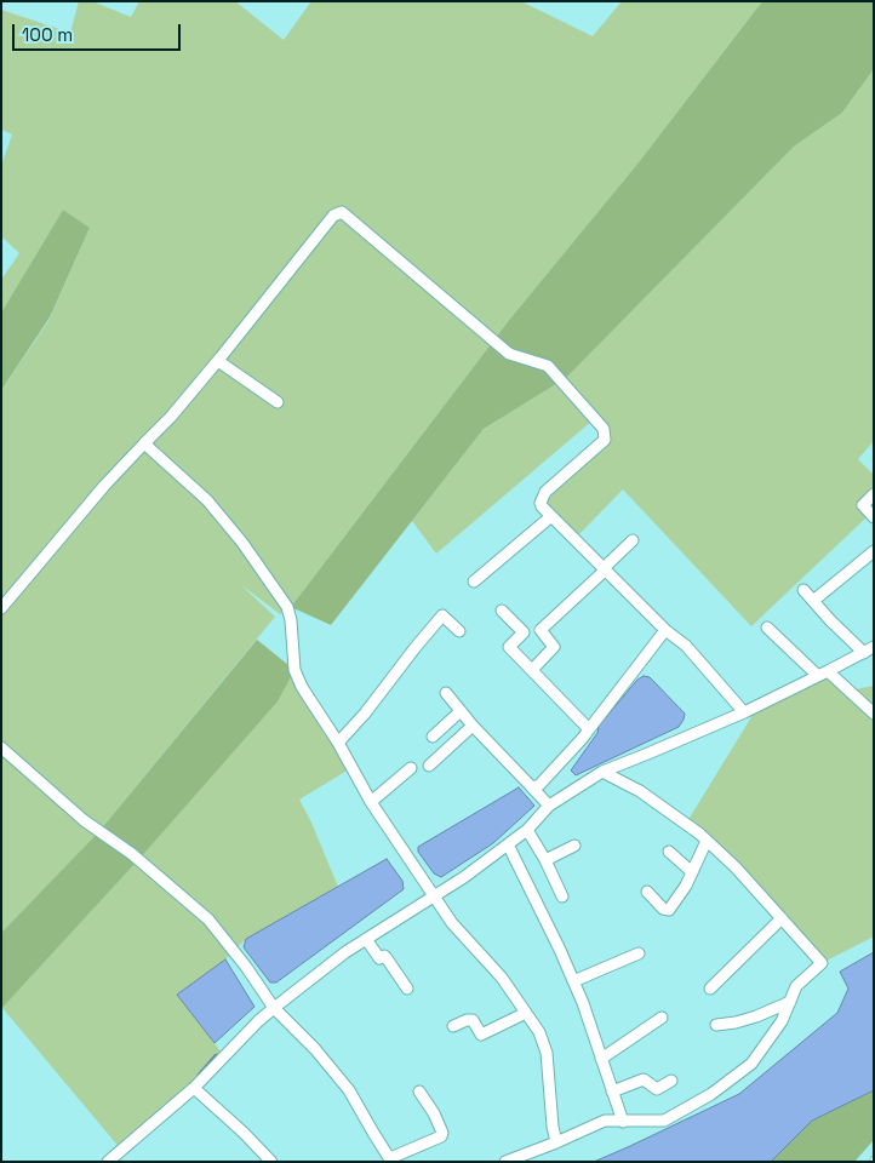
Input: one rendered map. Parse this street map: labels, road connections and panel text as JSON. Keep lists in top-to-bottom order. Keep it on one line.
{"scale_bar":"100 m"}
